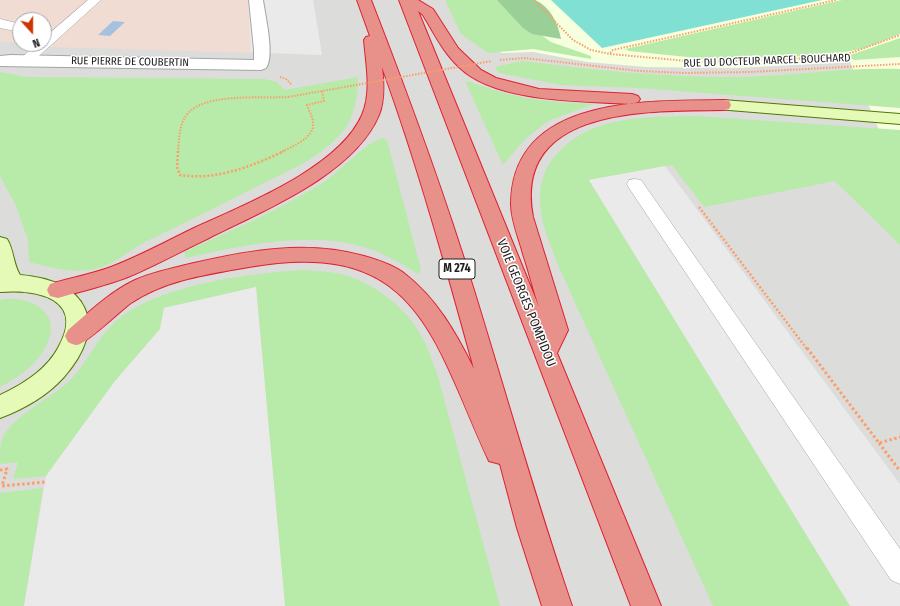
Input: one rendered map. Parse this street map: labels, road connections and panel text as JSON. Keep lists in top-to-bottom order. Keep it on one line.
{"streets":{"highway":["M 274","VOIE GEORGES POMPIDOU"],"street":["RUE PIERRE DE COUBERTIN"],"path":["RUE DU DOCTEUR MARCEL BOUCHARD"]},"north":"bottom"}
